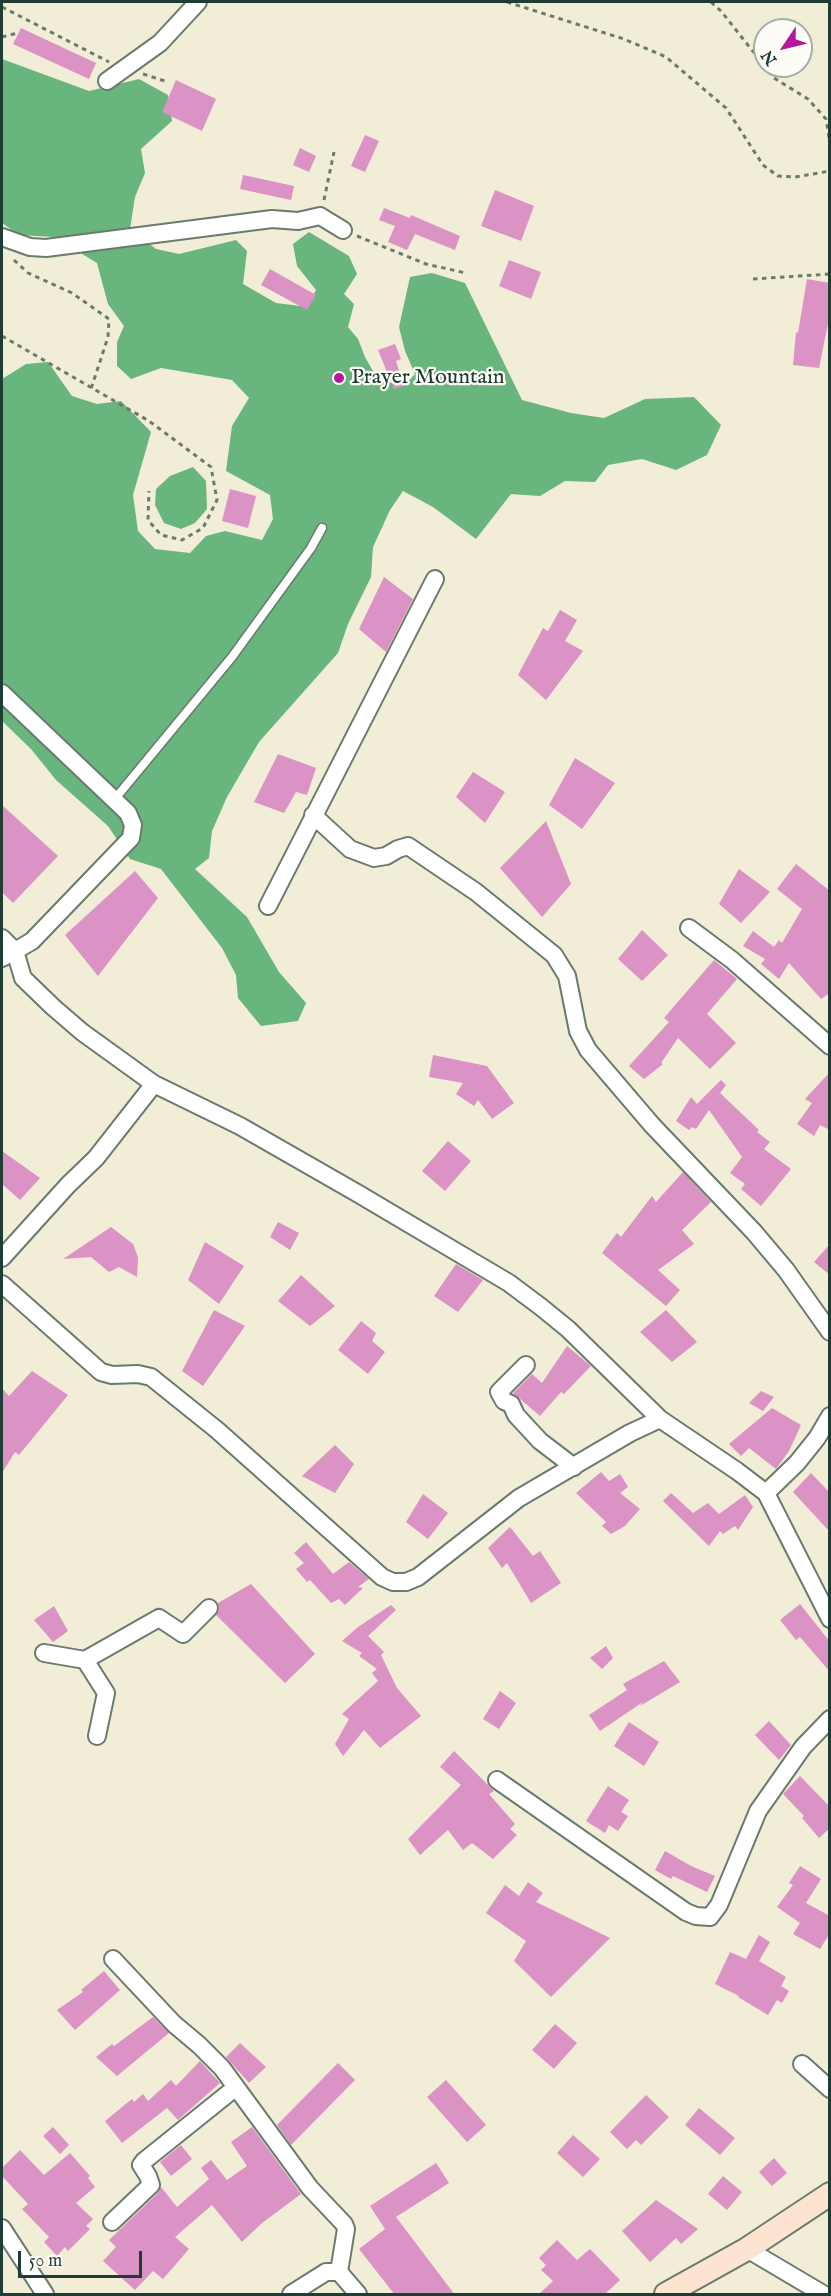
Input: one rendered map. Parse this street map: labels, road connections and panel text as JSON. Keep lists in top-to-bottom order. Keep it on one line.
{"places":["Prayer Mountain"],"scale_bar":"50 m","north":"bottom left"}
